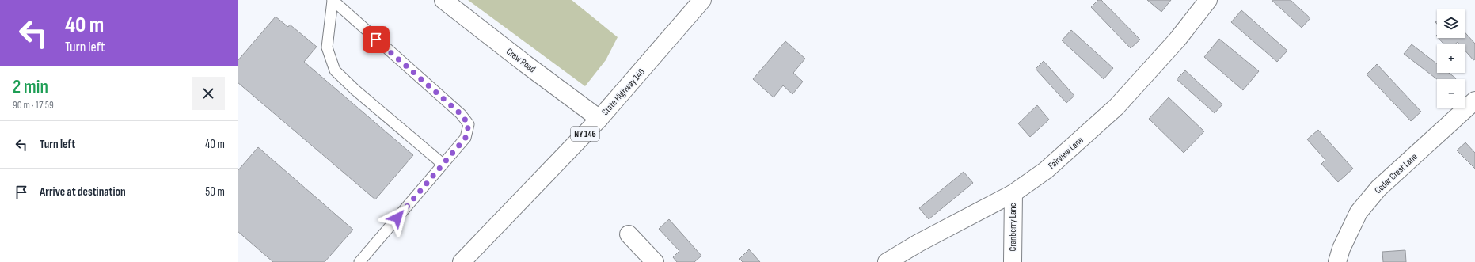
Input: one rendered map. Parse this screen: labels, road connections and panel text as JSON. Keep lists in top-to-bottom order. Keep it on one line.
{"streets":{"street":["Crew Road","State Highway 146","NY 146","Fairview Lane","Cedar Crest Lane","Cranberry Lane"]},"crossings":[["Crew Road","State Highway 146"],["Fairview Lane","Cranberry Lane"]],"page":{"turn":["40 m","Turn left"],"map_buttons":["+","−"],"heading":["2 min","90 m · 17:59"],"list":[{"name":"Turn left","value":"40 m"},{"name":"Arrive at destination","value":"50 m"}]}}
